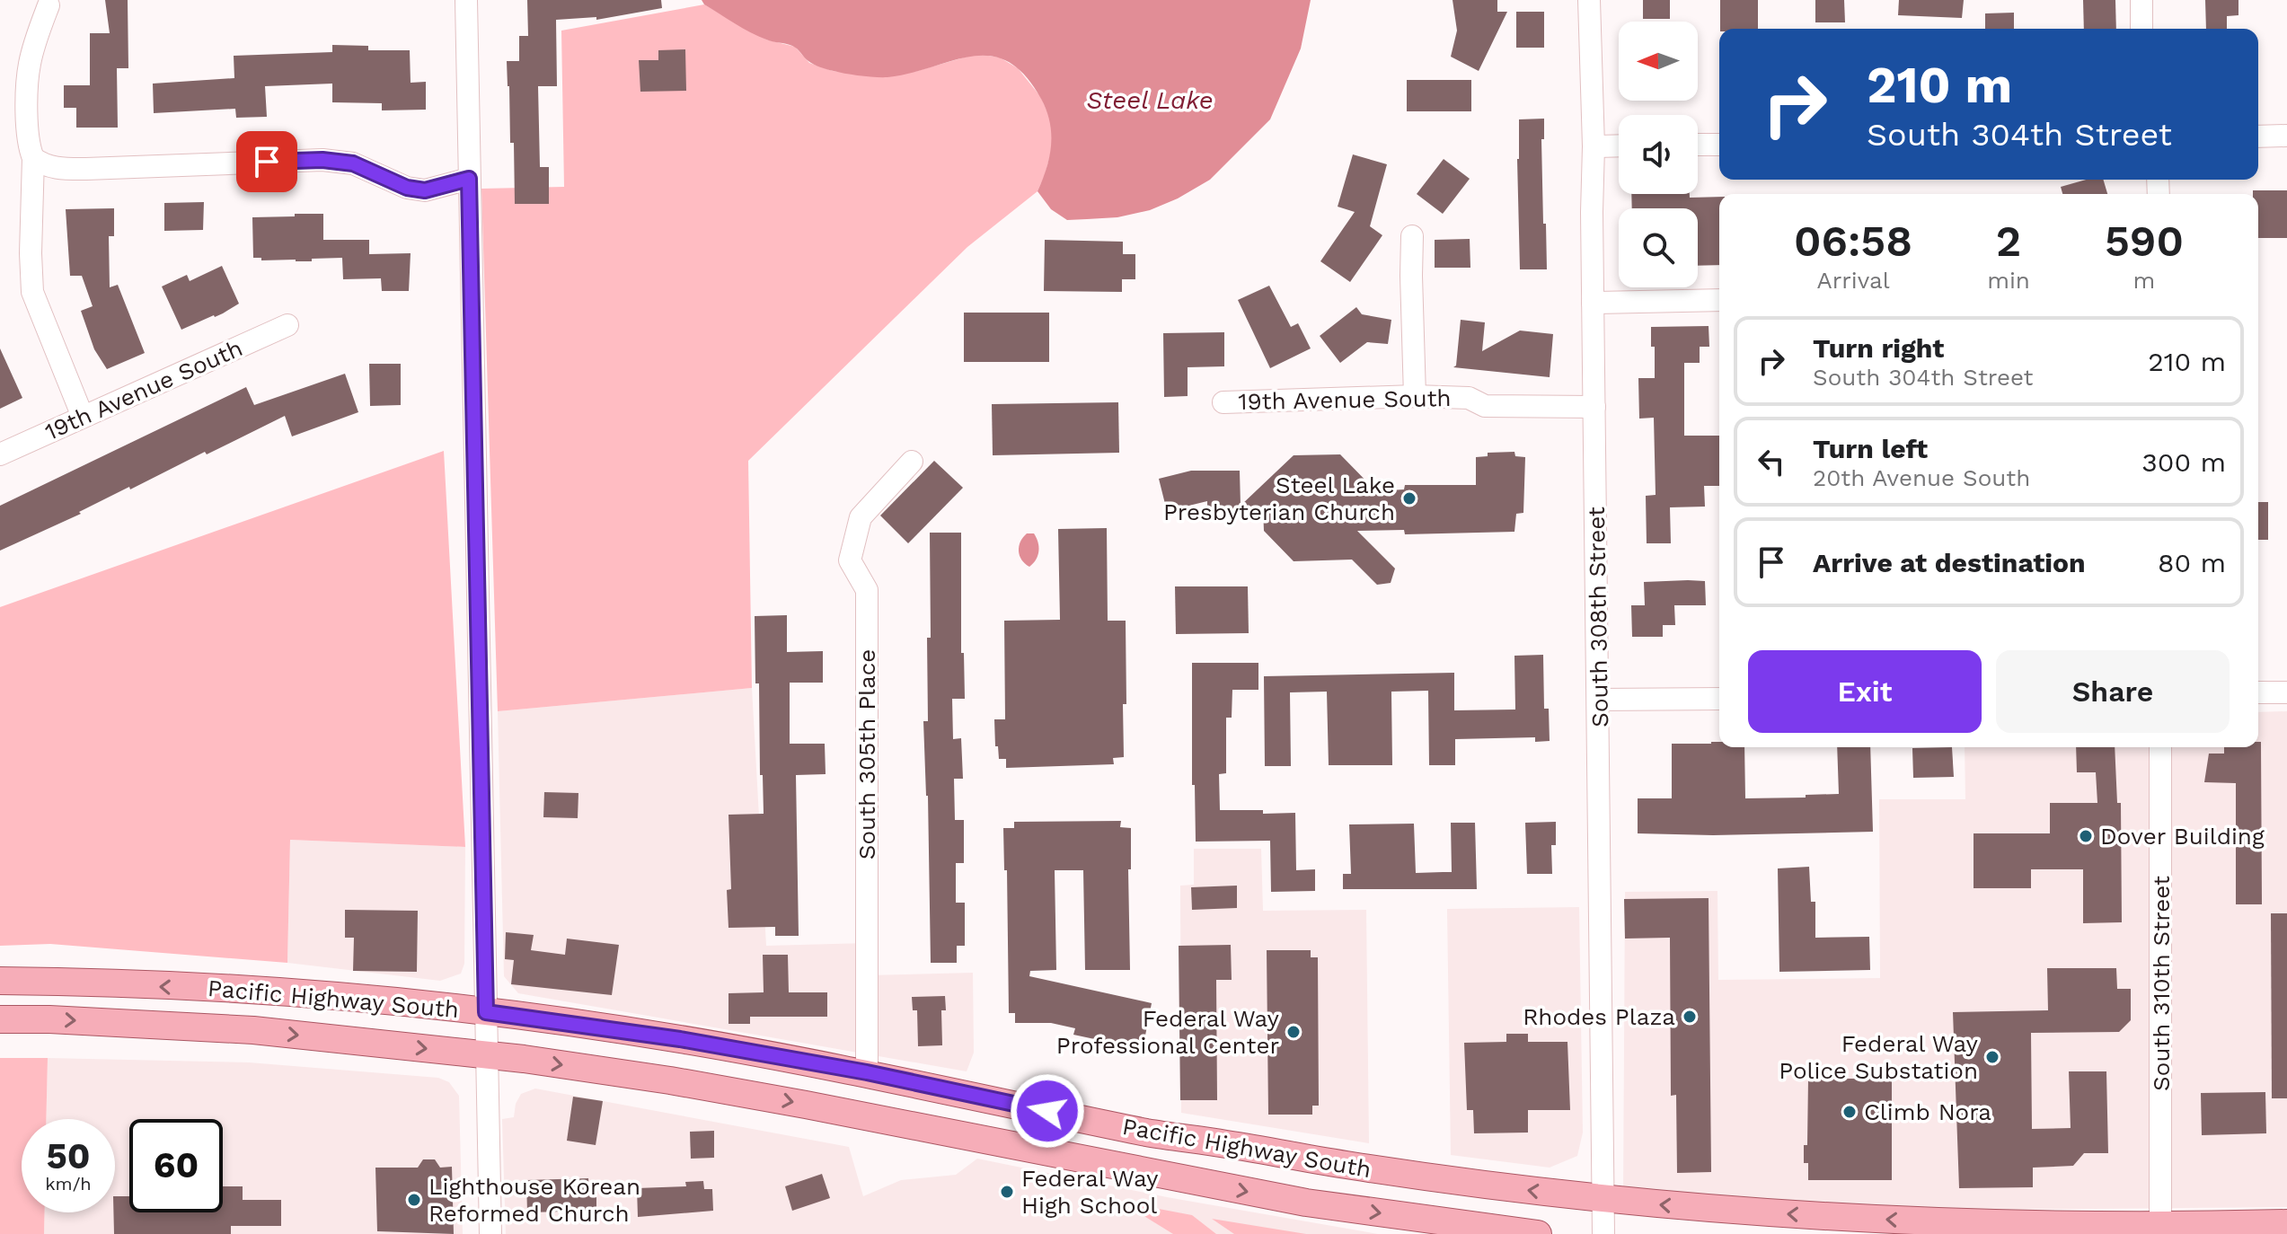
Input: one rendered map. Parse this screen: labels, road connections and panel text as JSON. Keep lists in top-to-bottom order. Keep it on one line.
{"streets":{"main road":["Pacific Highway South"],"street":["19th Avenue South","South 308th Street","South 305th Place","South 310th Street"]},"crossings":[["19th Avenue South","South 308th Street"],["South 308th Street","Pacific Highway South"],["South 305th Place","Pacific Highway South"],["South 310th Street","Pacific Highway South"]],"water":["Steel Lake"],"places":["Steel Lake Presbyterian Church","Dover Building","Rhodes Plaza","Federal Way Professional Center","Federal Way Police Substation","Climb Nora","Federal Way High School","Lighthouse Korean Reformed Church"],"north":"left","page":{"turn":["210 m","South 304th Street"],"eta":["06:58","Arrival","2","min","590","m"],"list":[{"name":"Turn right","note":"South 304th Street","value":"210 m"},{"name":"Turn left","note":"20th Avenue South","value":"300 m"},{"name":"Arrive at destination","value":"80 m"}],"buttons":["Exit","Share"],"speed":"50 km/h","limit":"60"}}
